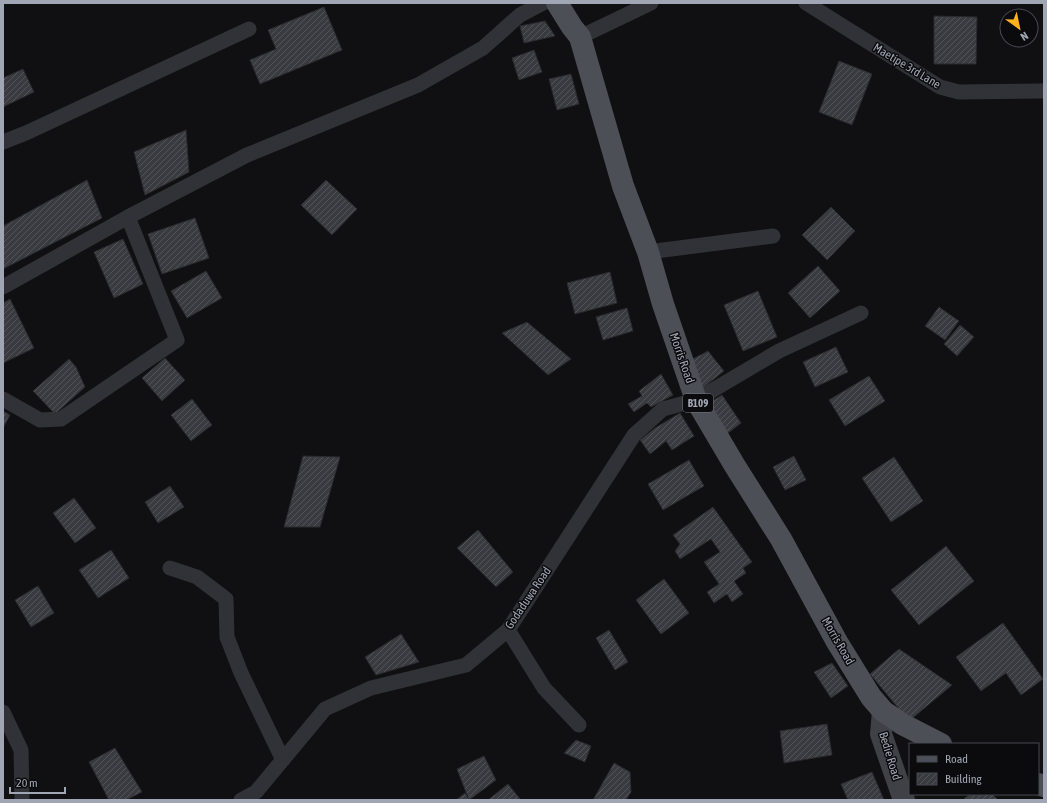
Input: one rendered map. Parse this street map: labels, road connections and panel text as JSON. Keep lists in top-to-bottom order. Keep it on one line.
{"streets":{"main road":["Morris Road","B109"],"street":["Maetipe 3rd Lane","Godaduwa Road","Bedie Road"]},"crossings":[["Morris Road","Godaduwa Road"],["Morris Road","Bedie Road"]],"legend":["Road","Building"],"scale_bar":"20 m","north":"bottom right"}
